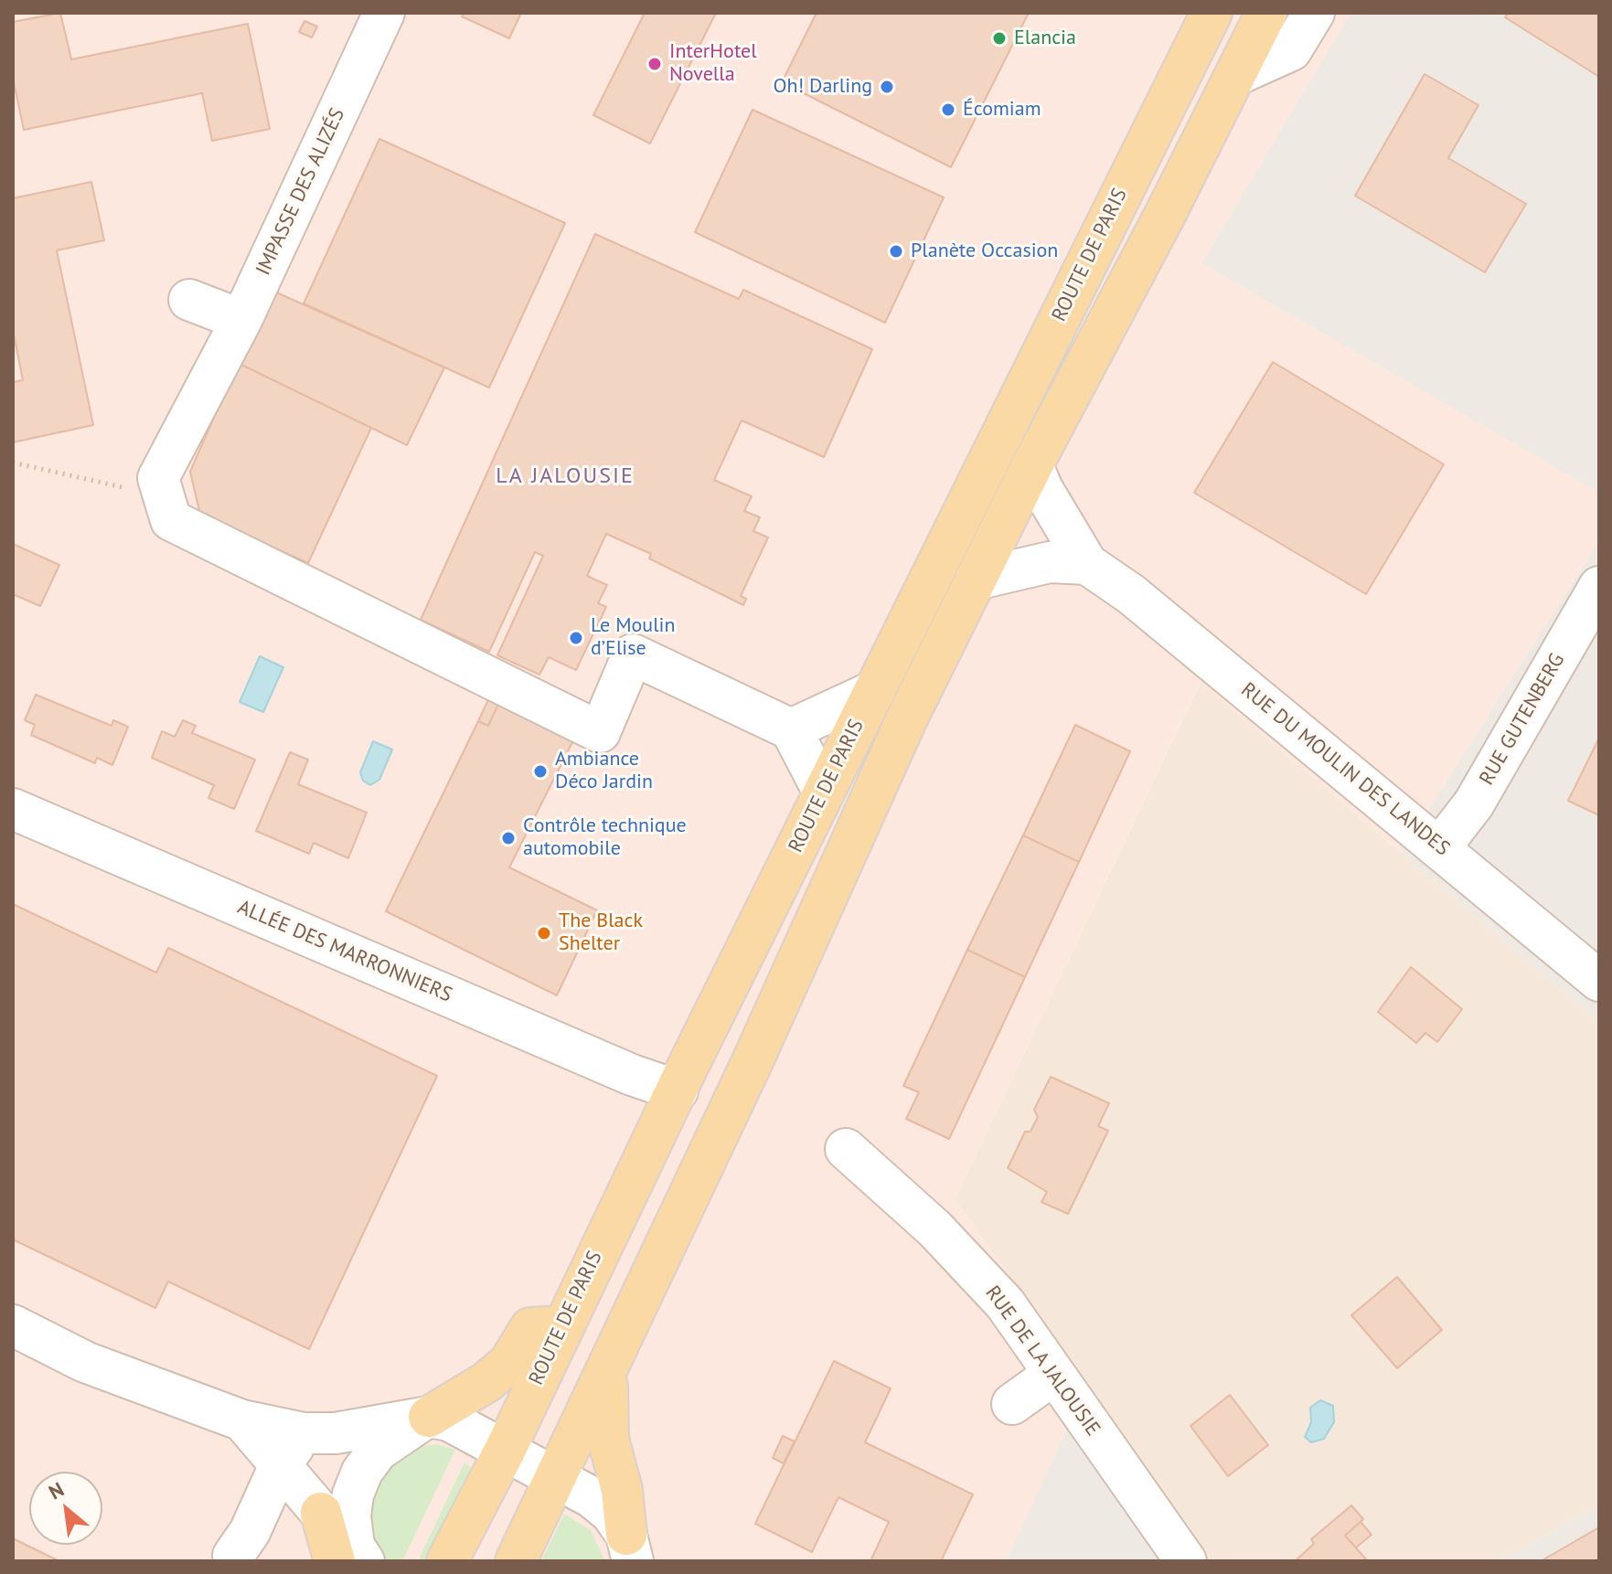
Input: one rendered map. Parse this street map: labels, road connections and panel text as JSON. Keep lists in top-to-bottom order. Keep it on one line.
{"streets":{"main road":["ROUTE DE PARIS"],"street":["IMPASSE DES ALIZÉS","RUE GUTENBERG","RUE DU MOULIN DES LANDES","ALLÉE DES MARRONNIERS","RUE DE LA JALOUSIE"]},"crossings":[["ROUTE DE PARIS","ALLÉE DES MARRONNIERS"],["RUE GUTENBERG","RUE DU MOULIN DES LANDES"]],"districts":["LA JALOUSIE"],"places":["Elancia","InterHotel Novella","Oh! Darling","Écomiam","Planète Occasion","Le Moulin d’Elise","Ambiance Déco Jardin","Contrôle technique automobile","The Black Shelter"],"north":"top left"}
